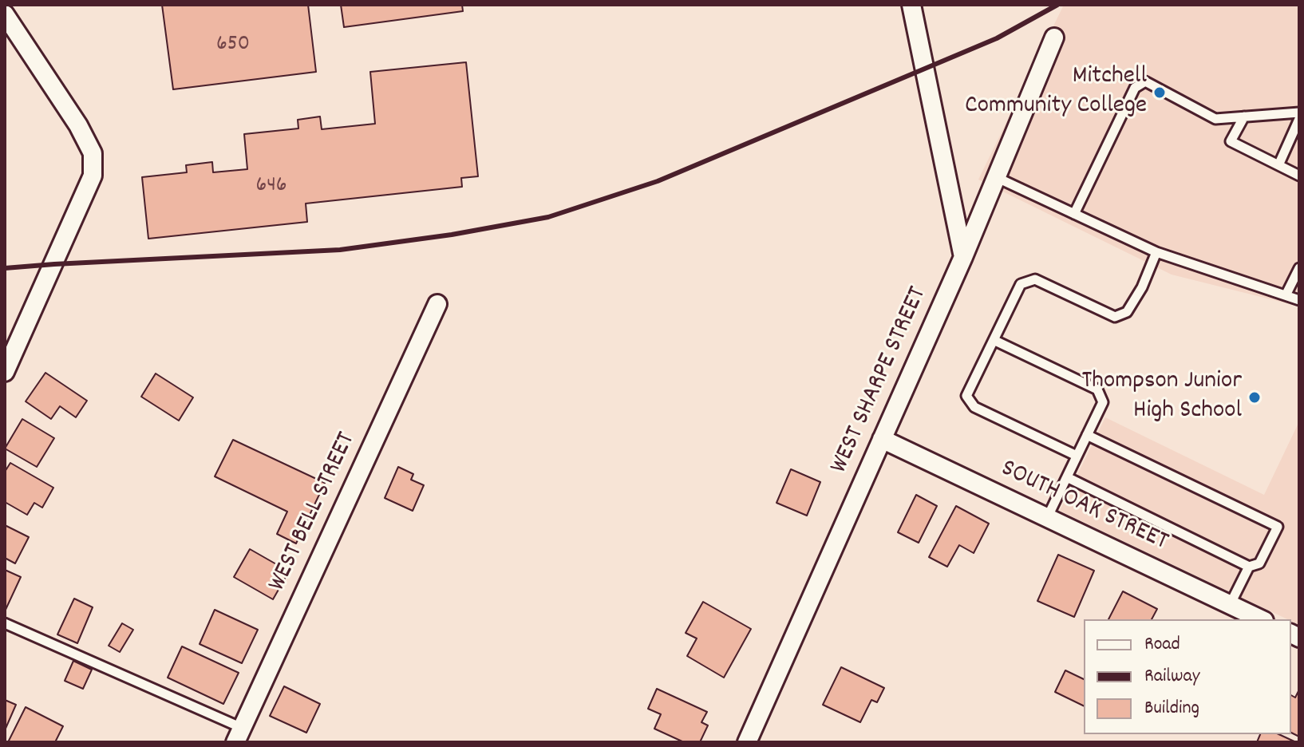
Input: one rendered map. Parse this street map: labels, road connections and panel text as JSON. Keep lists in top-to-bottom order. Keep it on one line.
{"streets":{"street":["WEST SHARPE STREET","SOUTH OAK STREET","WEST BELL STREET"]},"crossings":[["WEST SHARPE STREET","SOUTH OAK STREET"]],"places":["Mitchell Community College","Thompson Junior High School"],"house_numbers":["650","646"],"legend":["Road","Railway","Building"]}
